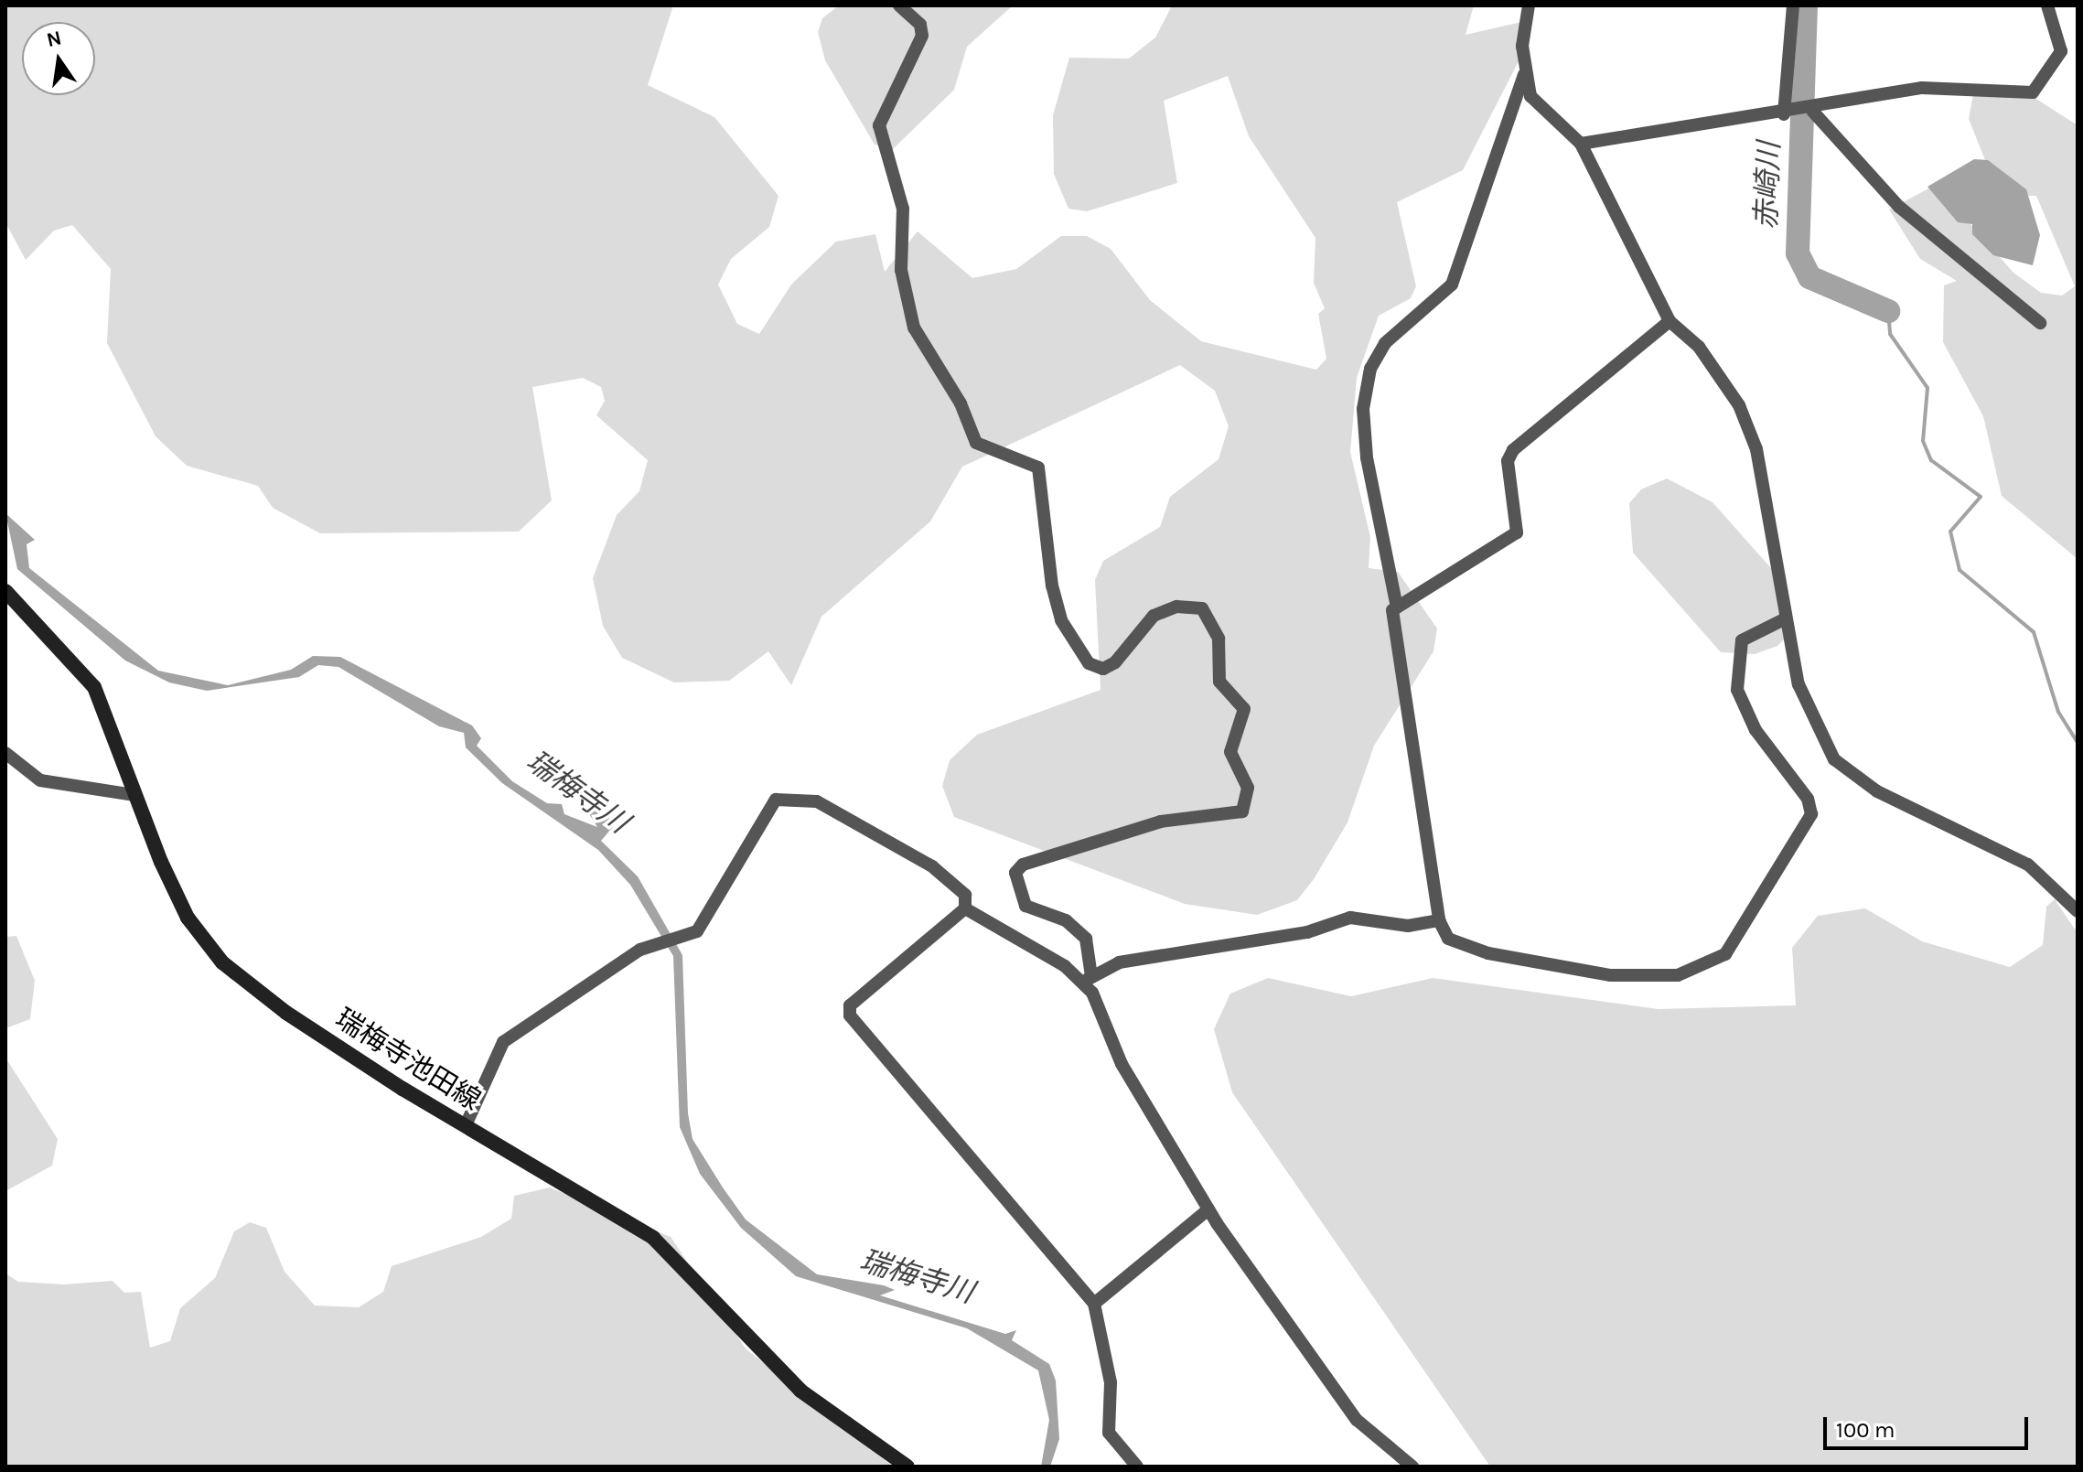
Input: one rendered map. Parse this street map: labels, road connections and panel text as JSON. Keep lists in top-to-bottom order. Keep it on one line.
{"streets":{"main road":["瑞梅寺池田線"]},"water":["赤崎川","瑞梅寺川"],"scale_bar":"100 m","north":"top"}
